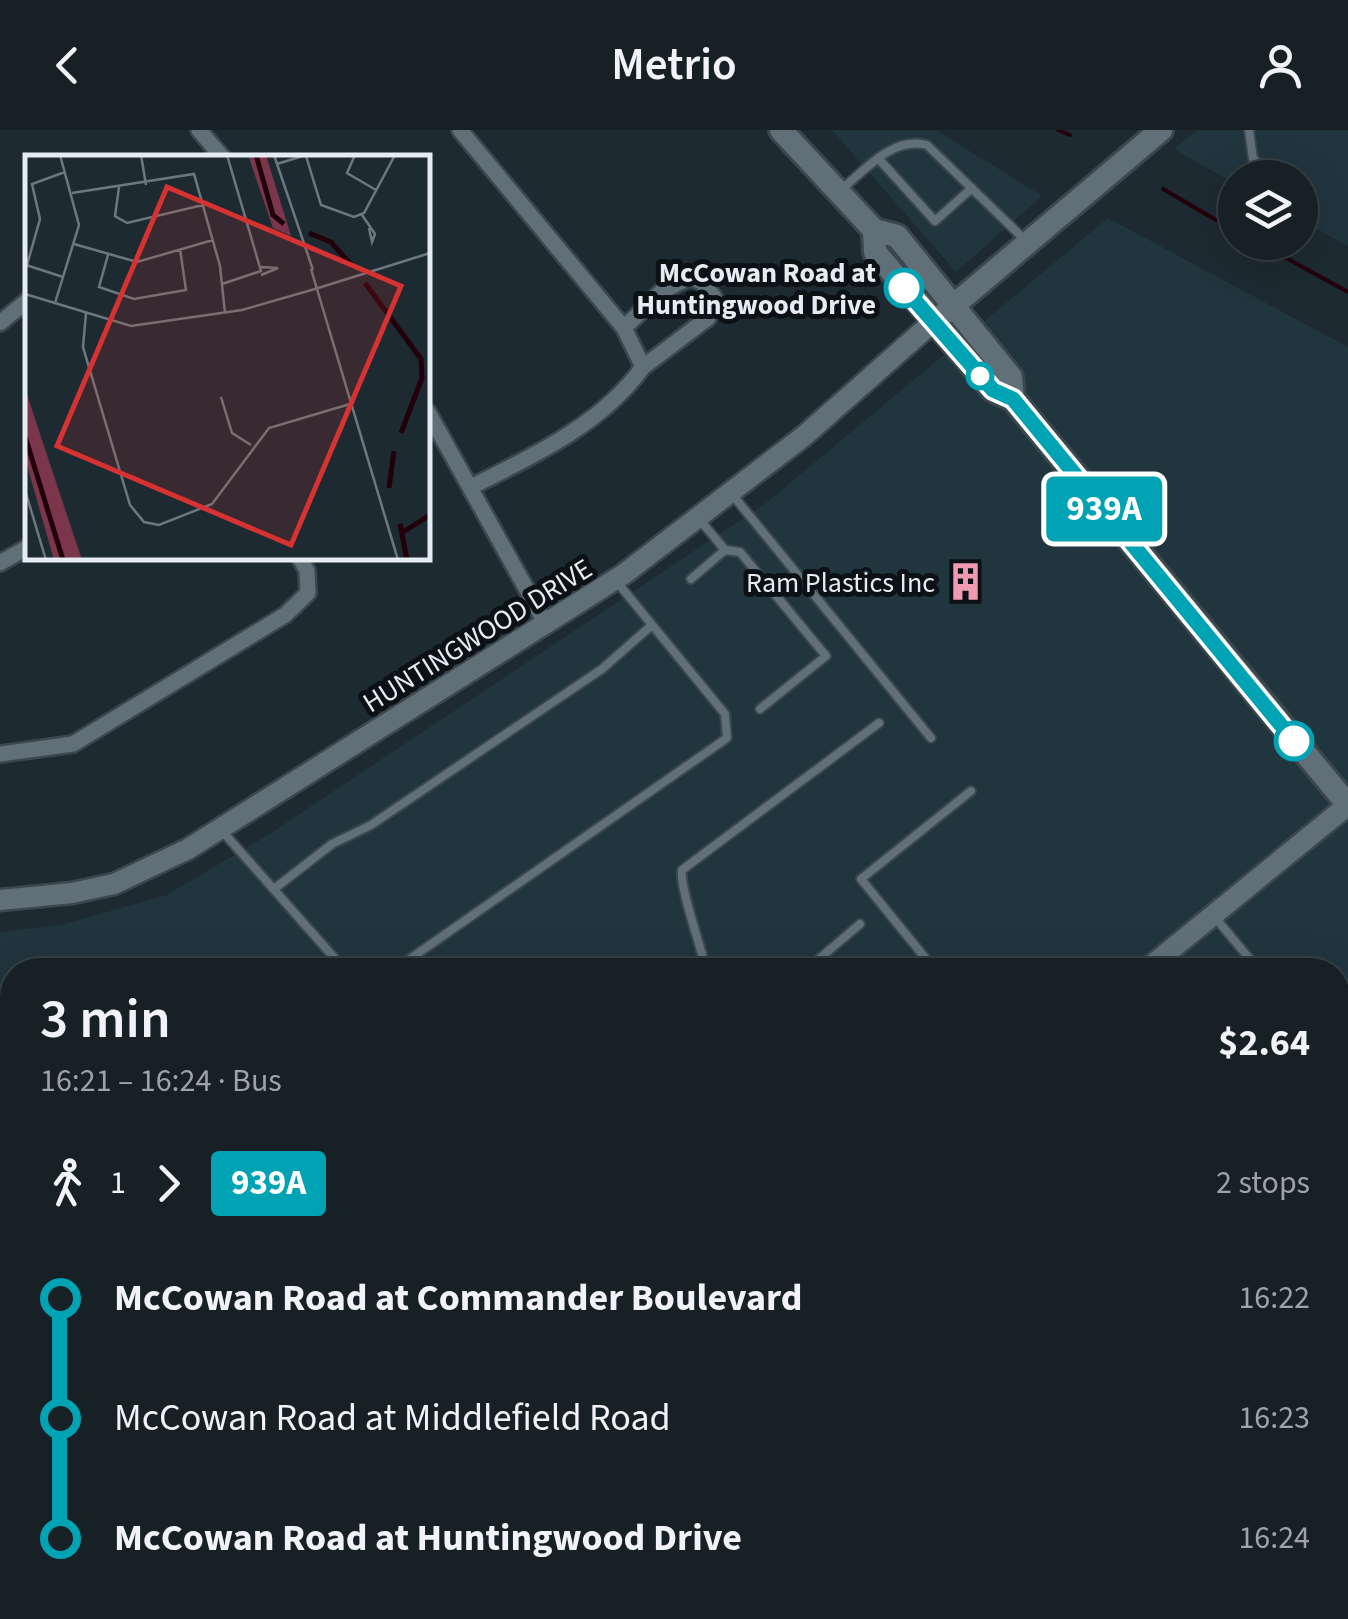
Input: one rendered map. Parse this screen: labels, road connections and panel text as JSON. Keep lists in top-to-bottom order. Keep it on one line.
{"streets":{"street":["HUNTINGWOOD DRIVE"]},"places":{"other":["McCowan Road at Huntingwood Drive"],"building":["Ram Plastics Inc"]},"lines":["bus line 939A"],"page":{"header":"Metrio","on_map":"939A","heading":["3 min","16:21 – 16:24 · Bus","$2.64"],"legs":["1","939A","2 stops"],"list":[{"name":"McCowan Road at Commander Boulevard","value":"16:22"},{"name":"McCowan Road at Middlefield Road","value":"16:23"},{"name":"McCowan Road at Huntingwood Drive","value":"16:24"}]}}
